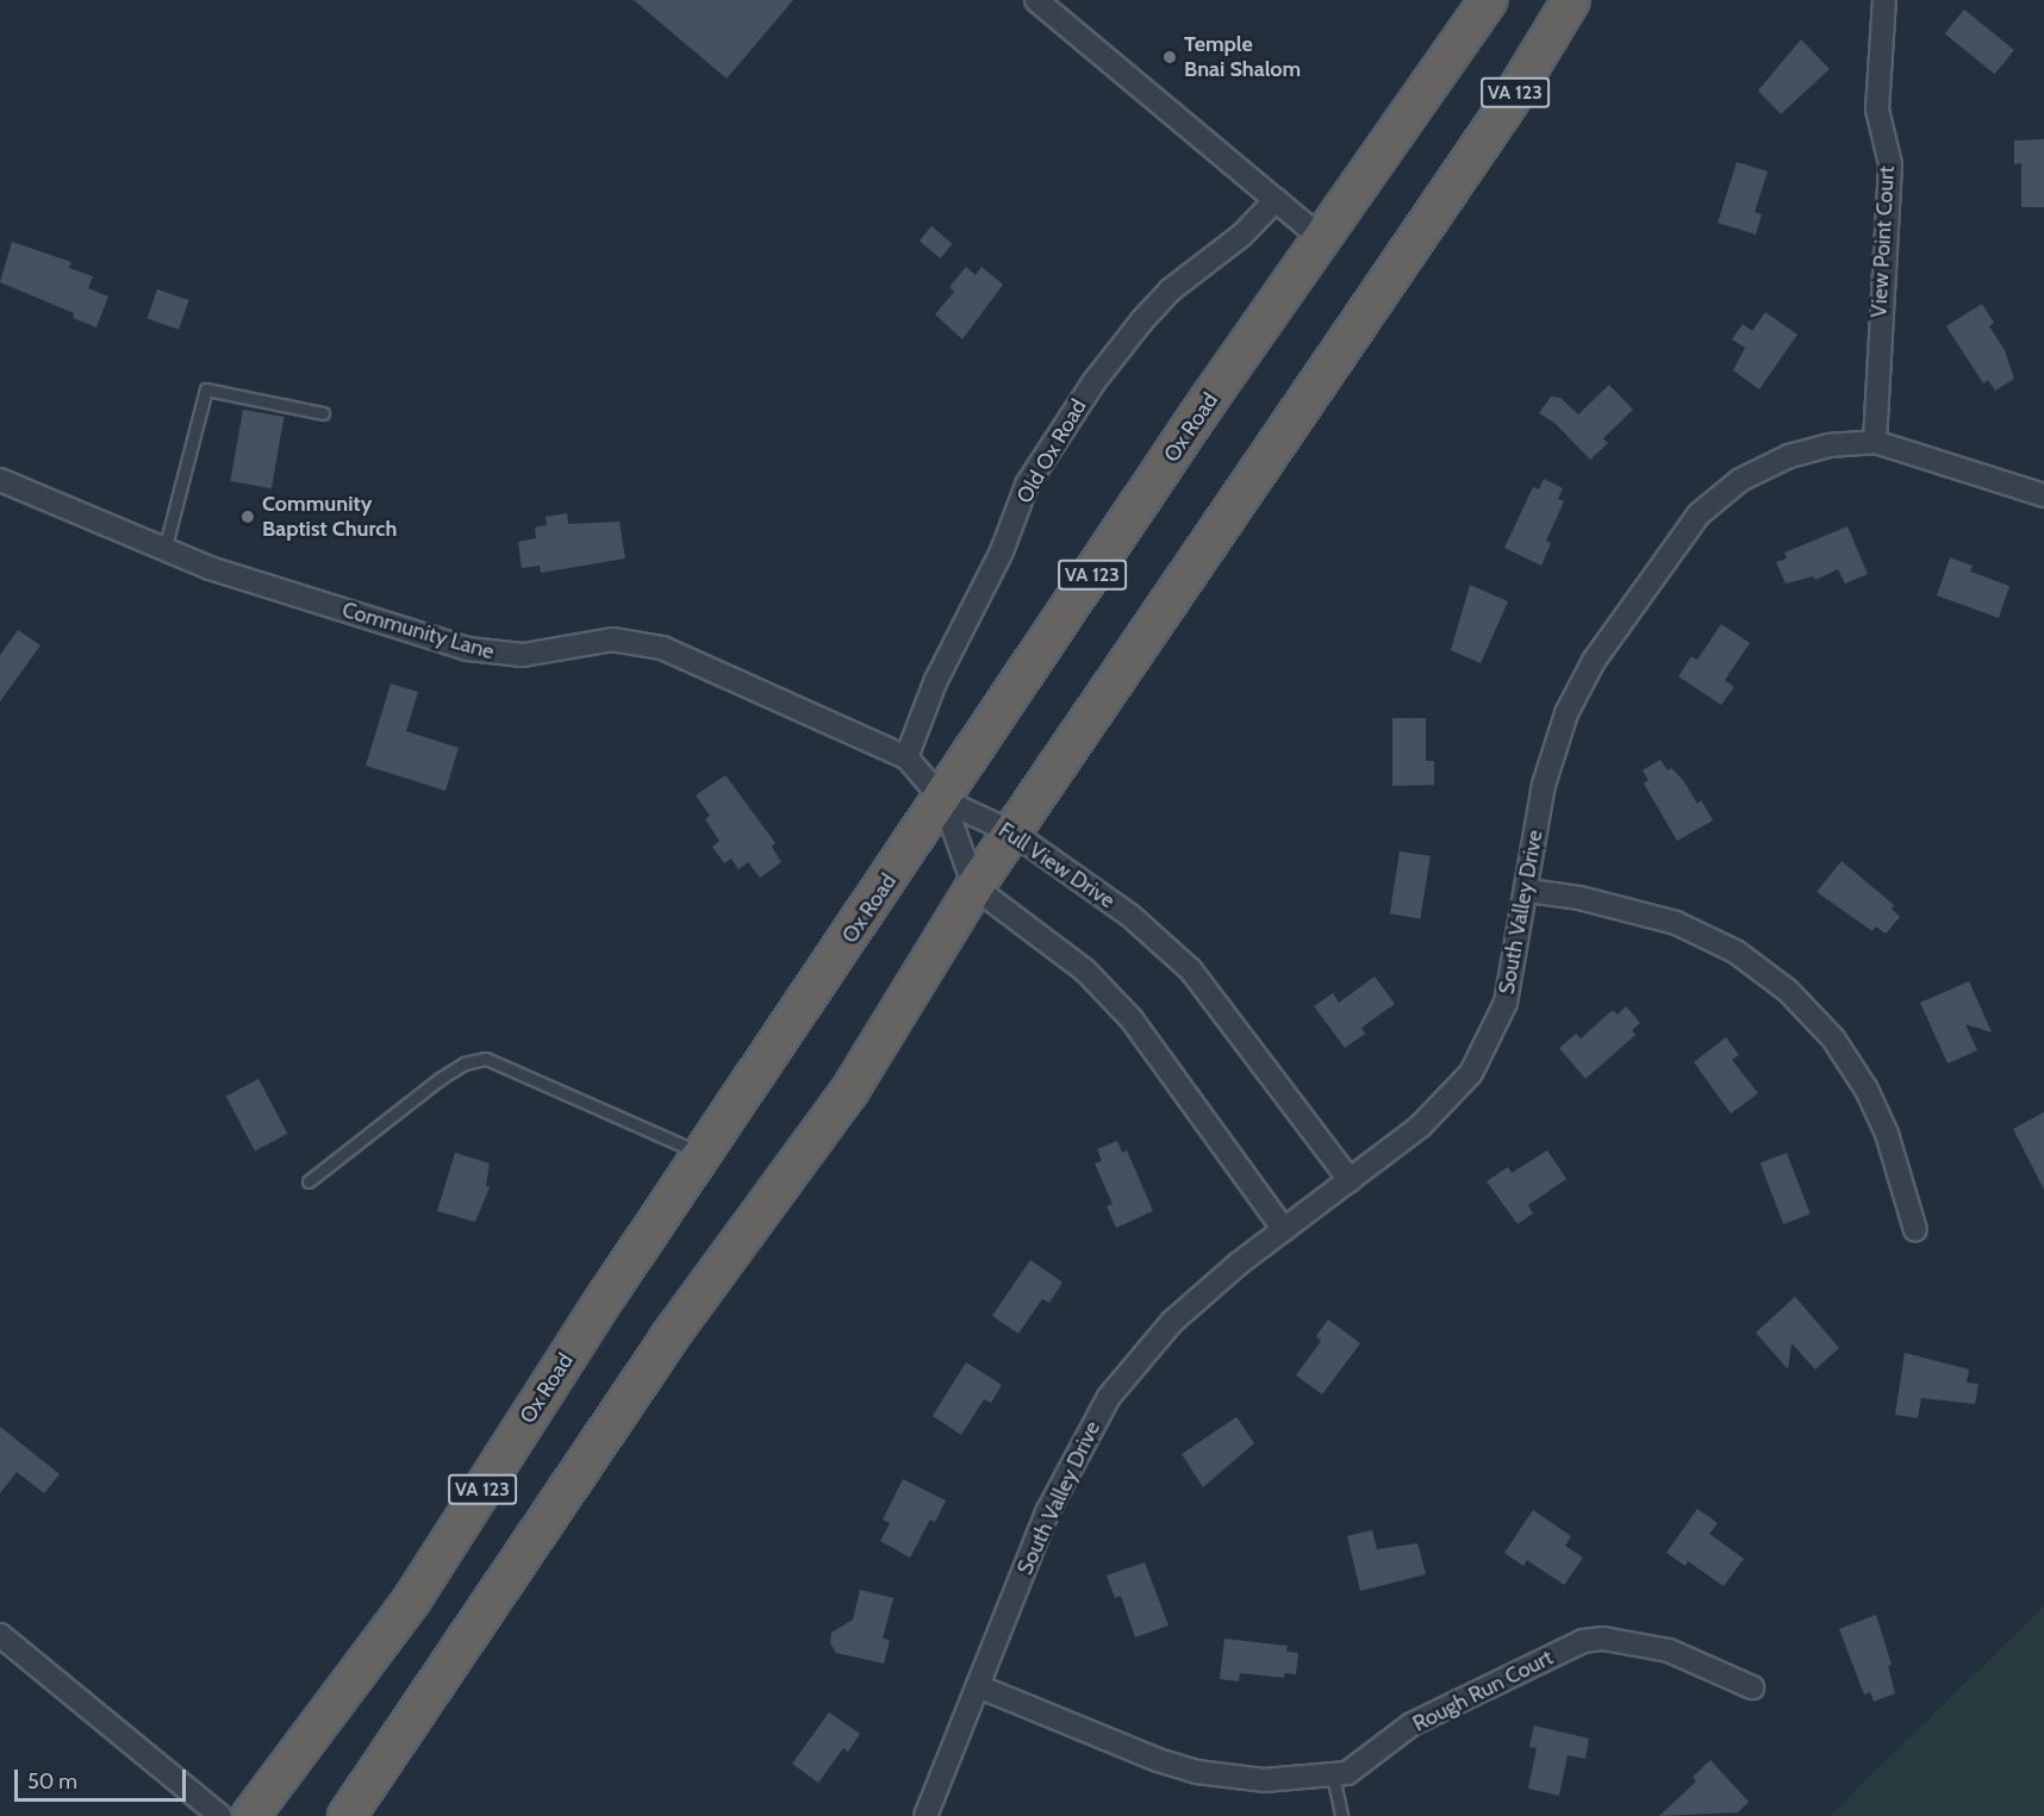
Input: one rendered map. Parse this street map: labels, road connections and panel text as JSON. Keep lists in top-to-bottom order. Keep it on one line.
{"streets":{"highway":["VA 123","Ox Road"],"street":["View Point Court","Old Ox Road","Community Lane","Full View Drive","South Valley Drive","Rough Run Court"]},"crossings":[["VA 123","Full View Drive"],["View Point Court","South Valley Drive"],["Ox Road","Community Lane"],["Ox Road","Full View Drive"],["Old Ox Road","Community Lane"],["Community Lane","Full View Drive"],["Full View Drive","South Valley Drive"],["South Valley Drive","Rough Run Court"]],"places":["Temple Bnai Shalom","Community Baptist Church"],"scale_bar":"50 m"}
